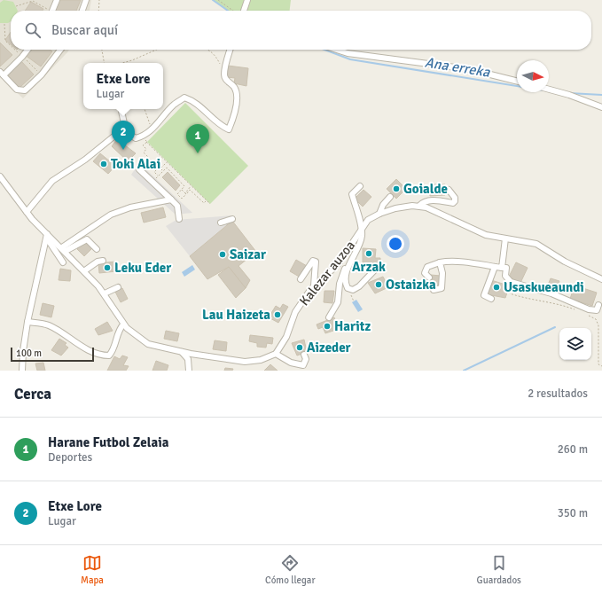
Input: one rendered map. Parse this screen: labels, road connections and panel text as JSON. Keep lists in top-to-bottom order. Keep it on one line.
{"streets":{"street":["Kalezar auzoa"]},"water":["Ana erreka"],"places":["Toki Alai","Goialde","Arzak","Saizar","Leku Eder","Ostaizka","Usaskueaundi","Lau Haizeta","Haritz","Aizeder"],"scale_bar":"100 m","north":"right","page":{"search":"Buscar aquí","popup":["Etxe Lore","Lugar"],"pins":["2","1"],"scale":"100 m","heading":["Cerca","2 resultados"],"list":[{"mark":"1","name":"Harane Futbol Zelaia","note":"Deportes","value":"260 m"},{"mark":"2","name":"Etxe Lore","note":"Lugar","value":"350 m"}],"nav":["Mapa","Cómo llegar","Guardados"]}}
